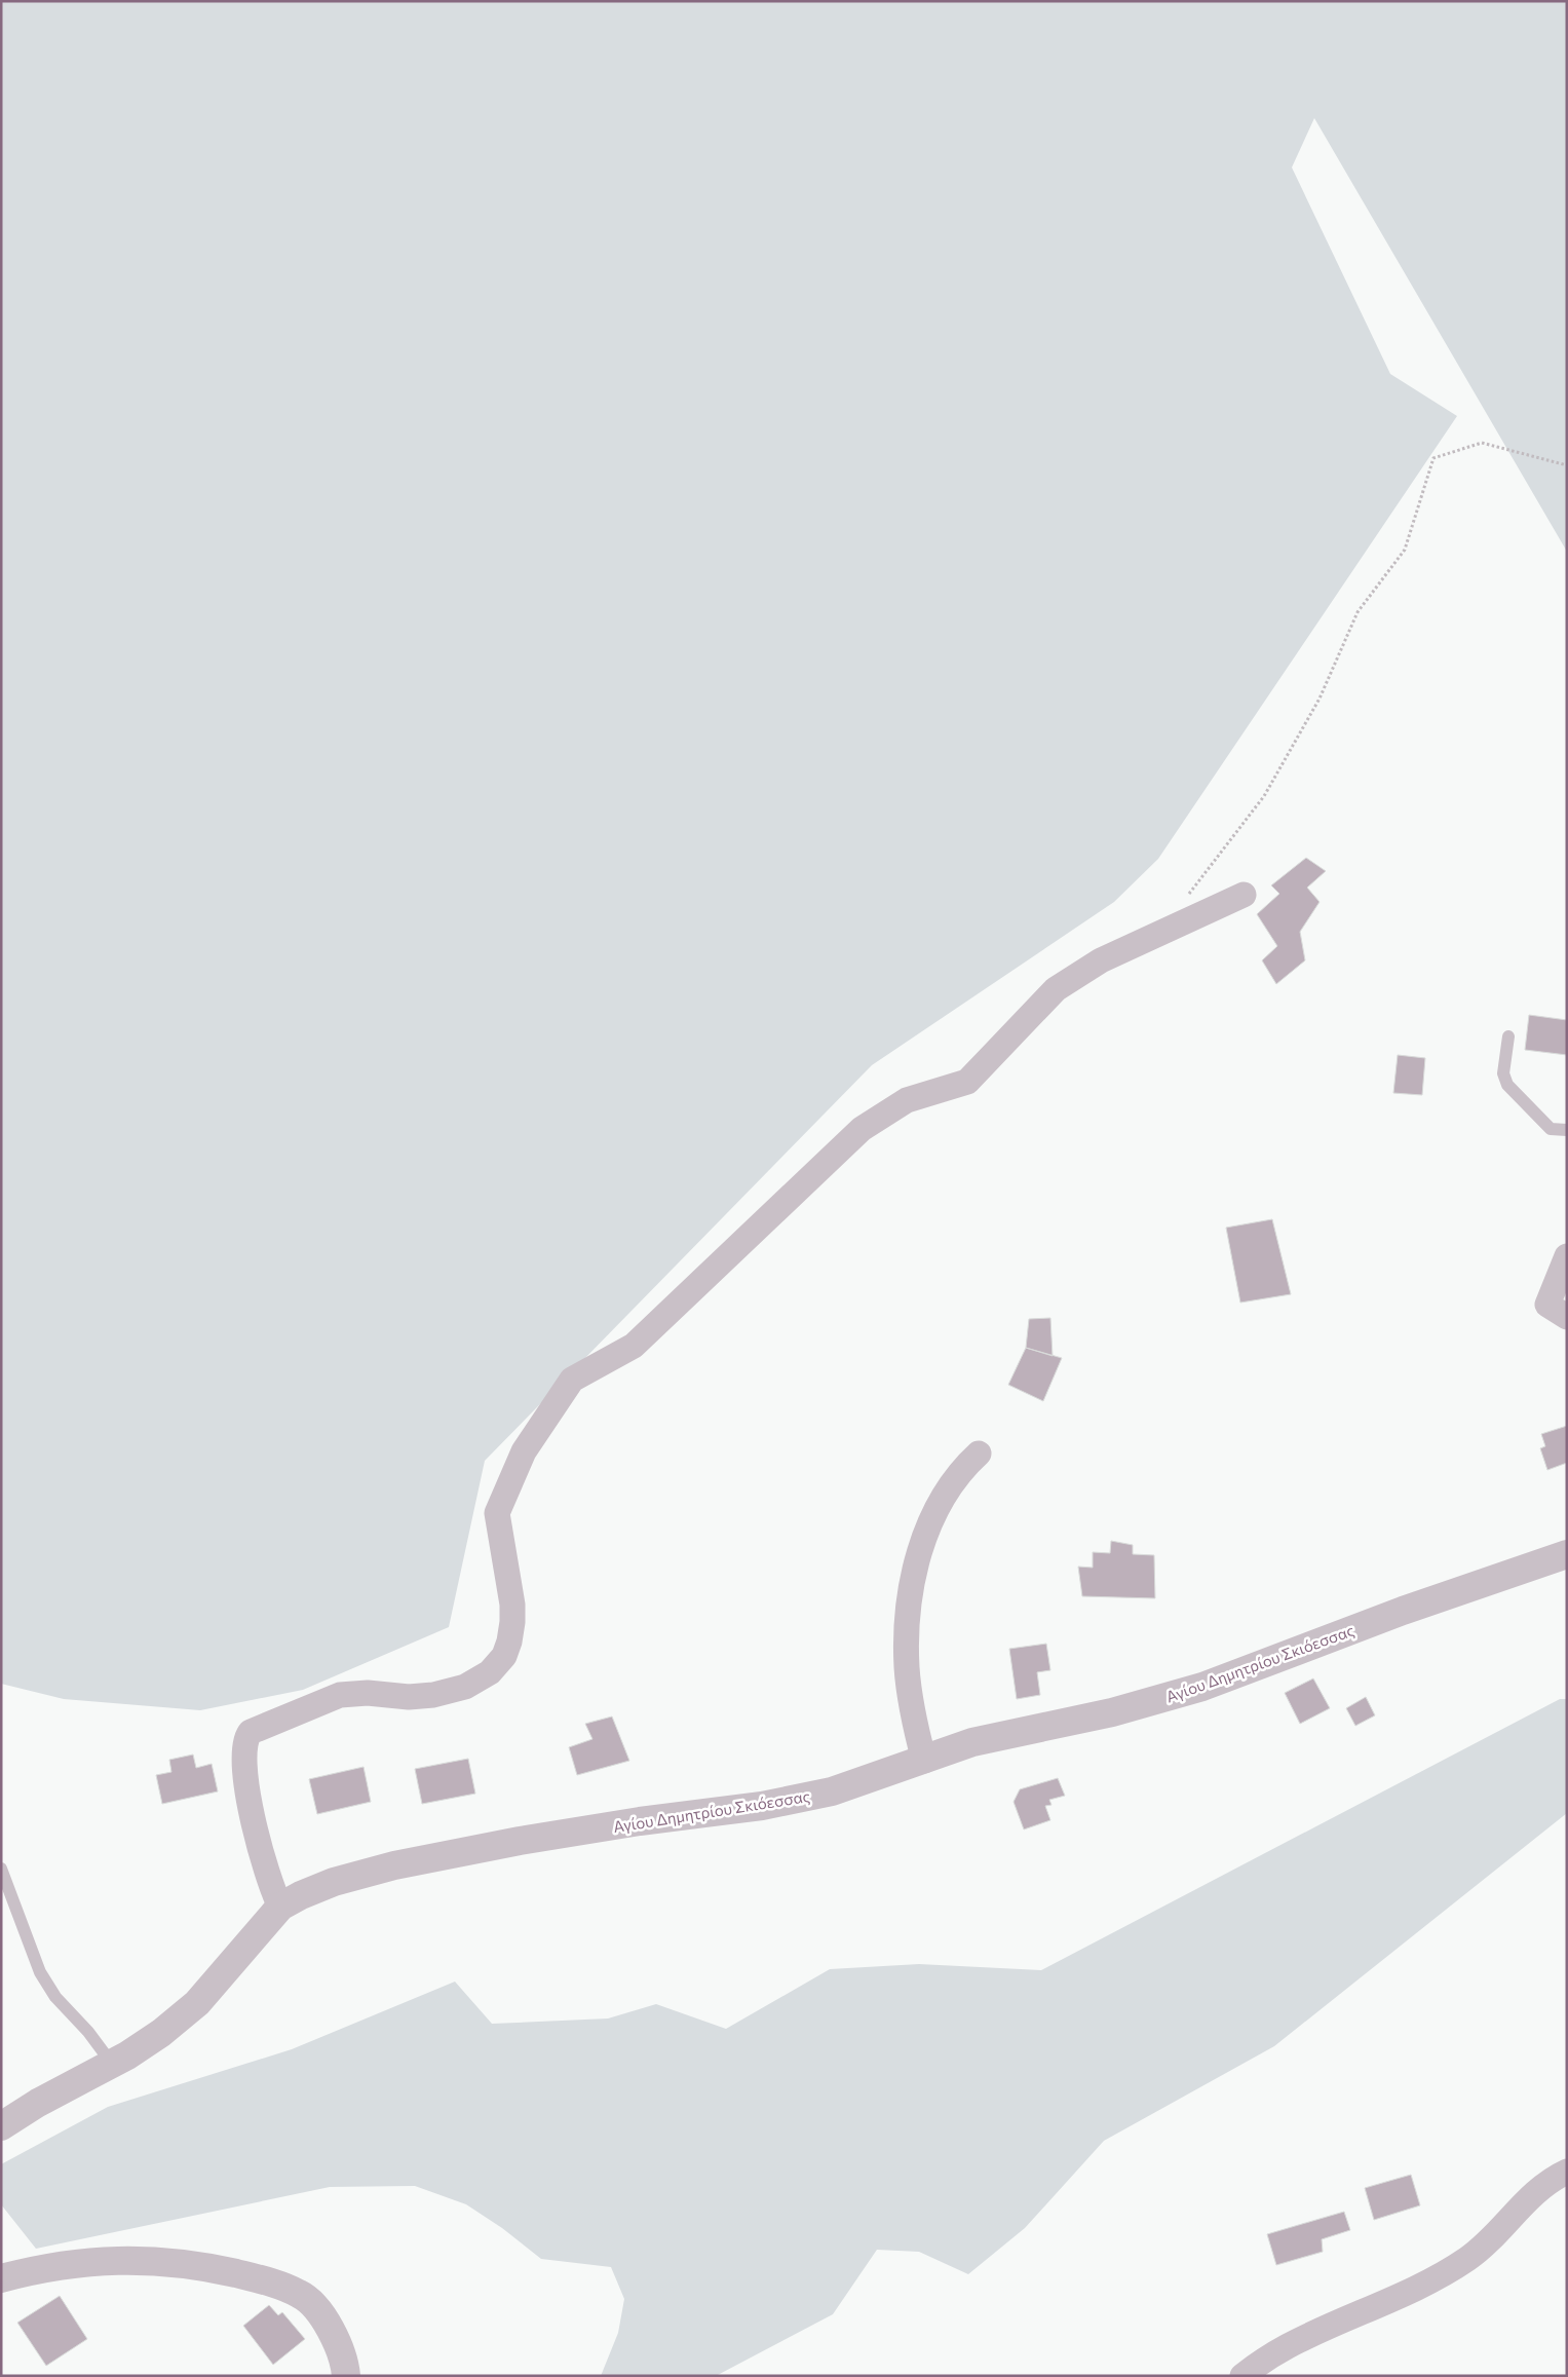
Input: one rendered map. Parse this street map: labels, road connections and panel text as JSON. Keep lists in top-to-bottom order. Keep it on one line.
{"streets":{"street":["Αγίου Δημητρίου Σκιόεσσας"]}}
